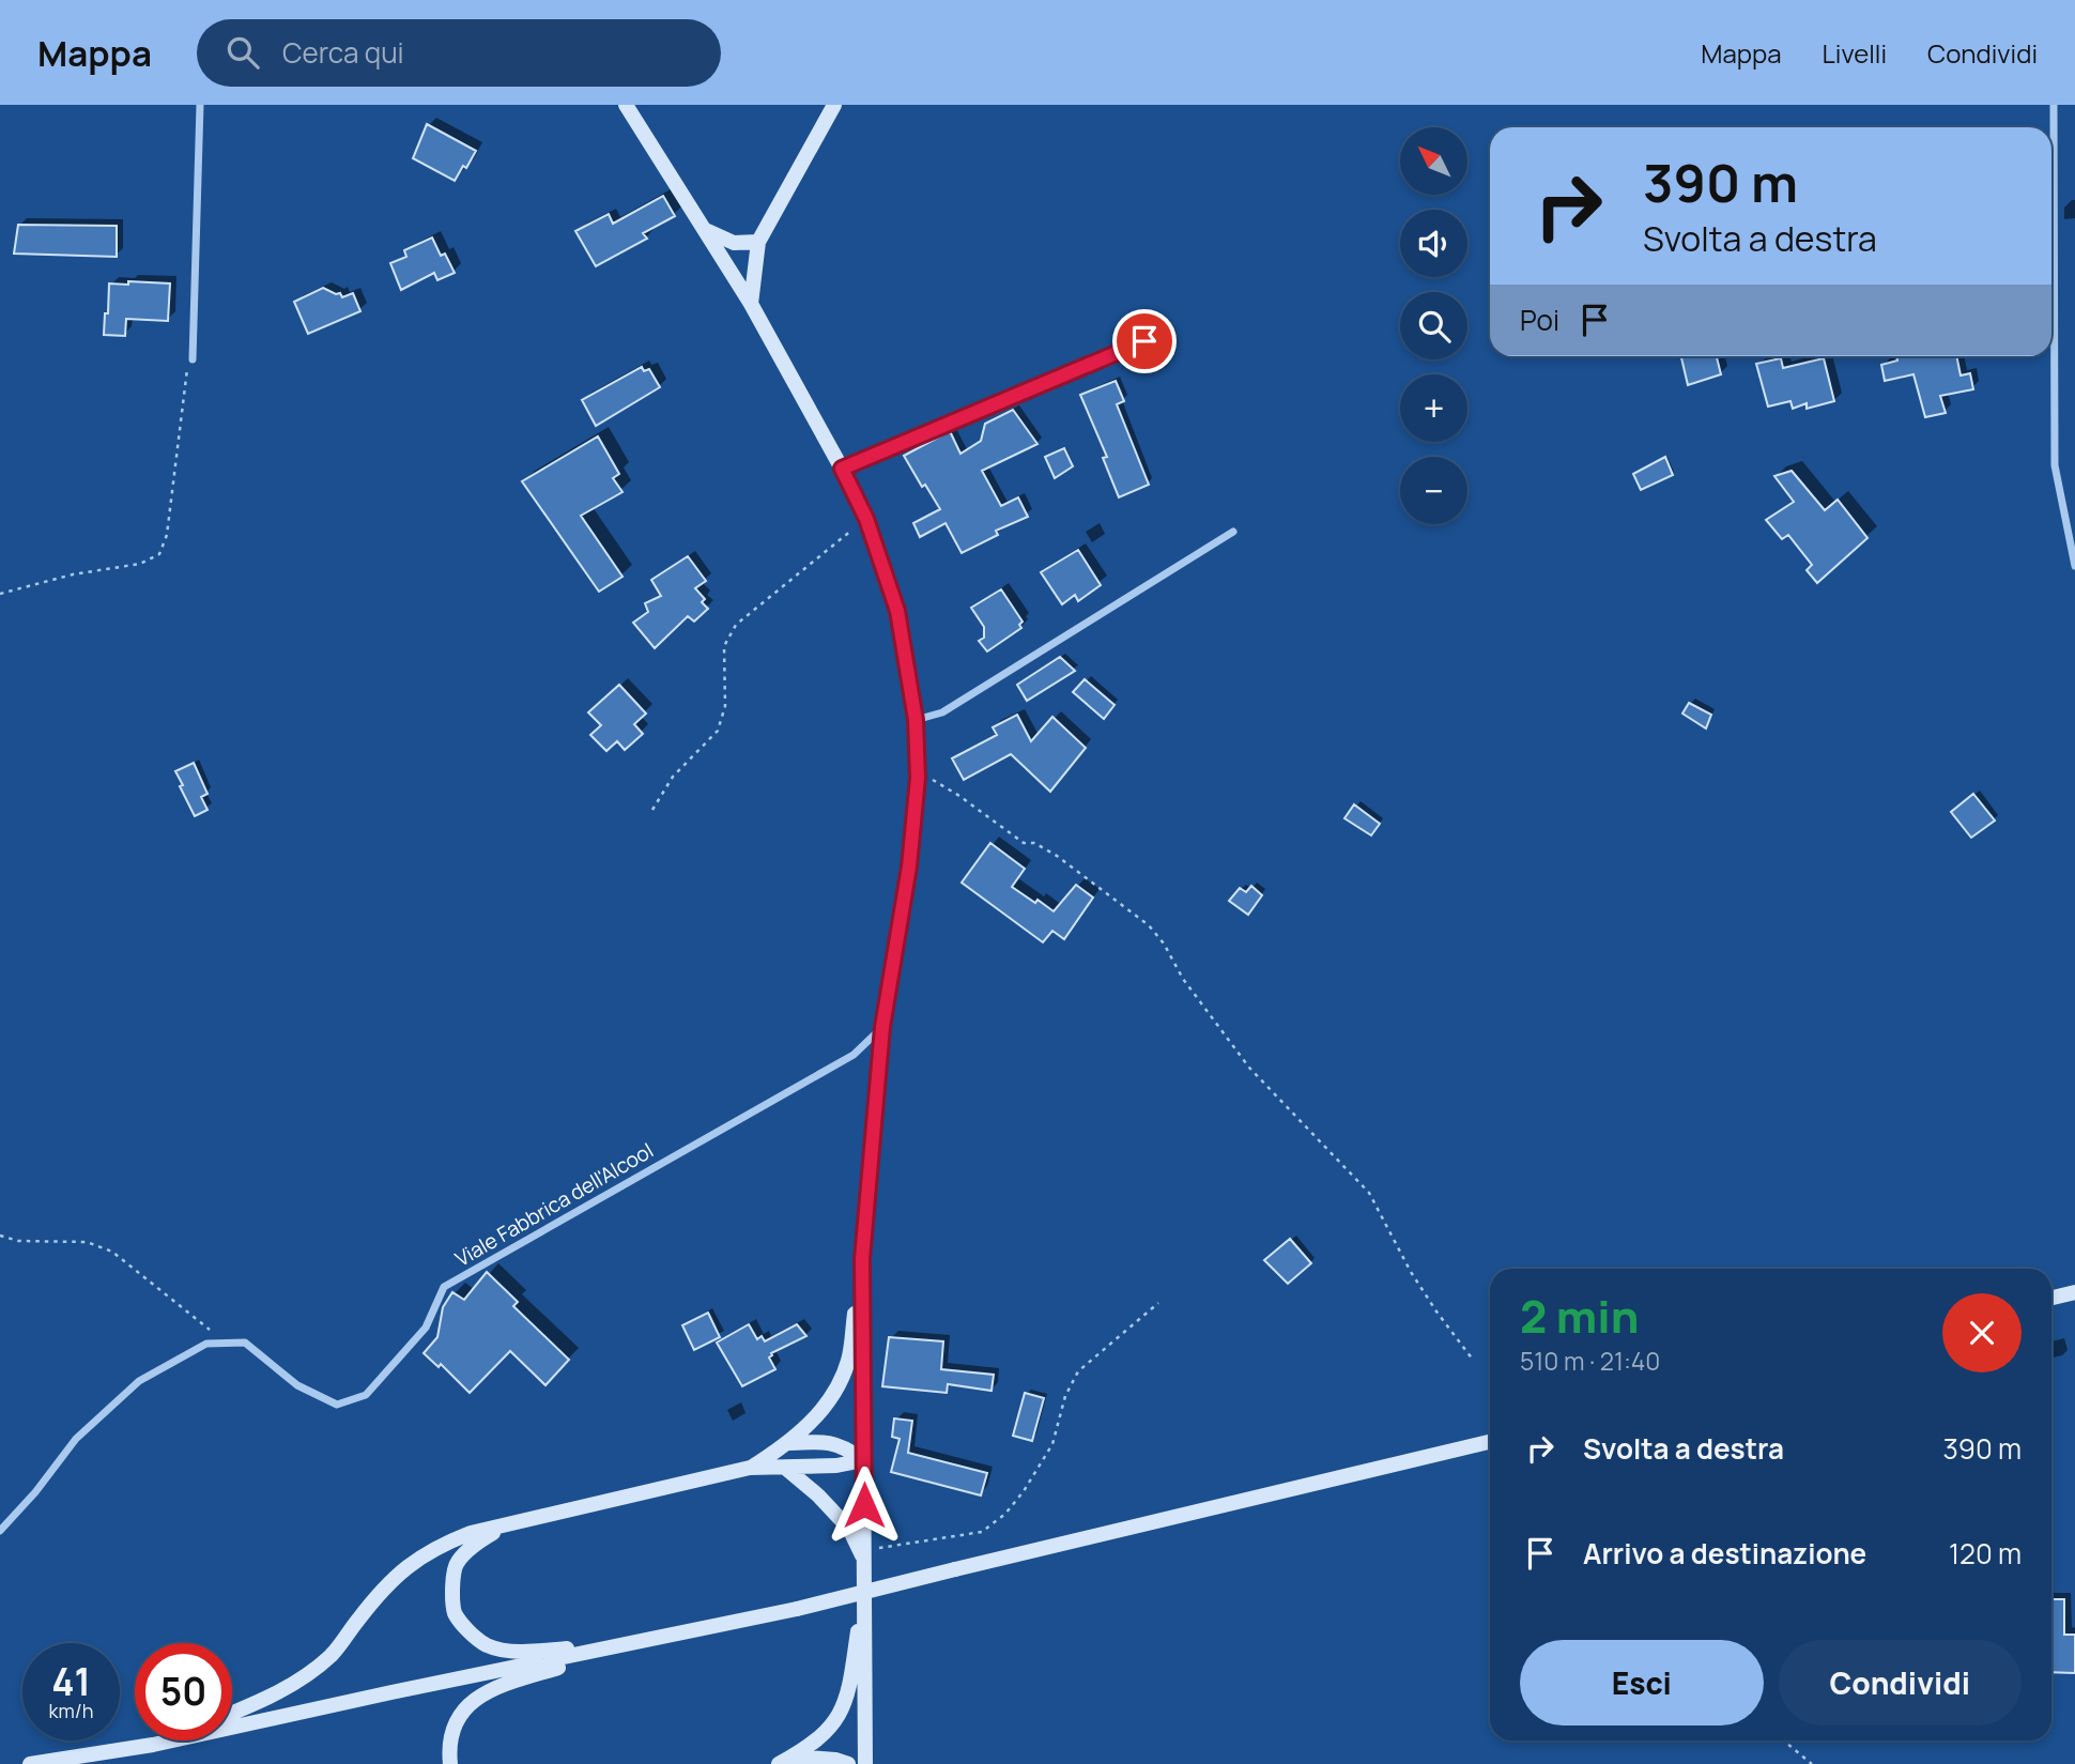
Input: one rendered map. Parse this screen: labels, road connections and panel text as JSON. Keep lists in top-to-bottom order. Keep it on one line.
{"streets":{"street":["Viale Fabbrica dell'Alcool"]},"north":"top left","page":{"header":"Mappa","search":"Cerca qui","nav":["Mappa","Livelli","Condividi"],"map_buttons":["+","−"],"turn":["390 m","Svolta a destra"],"then":"Poi","heading":["2 min","510 m · 21:40"],"list":[{"name":"Svolta a destra","value":"390 m"},{"name":"Arrivo a destinazione","value":"120 m"}],"buttons":["Esci","Condividi"],"speed":"41 km/h","limit":"50"}}
